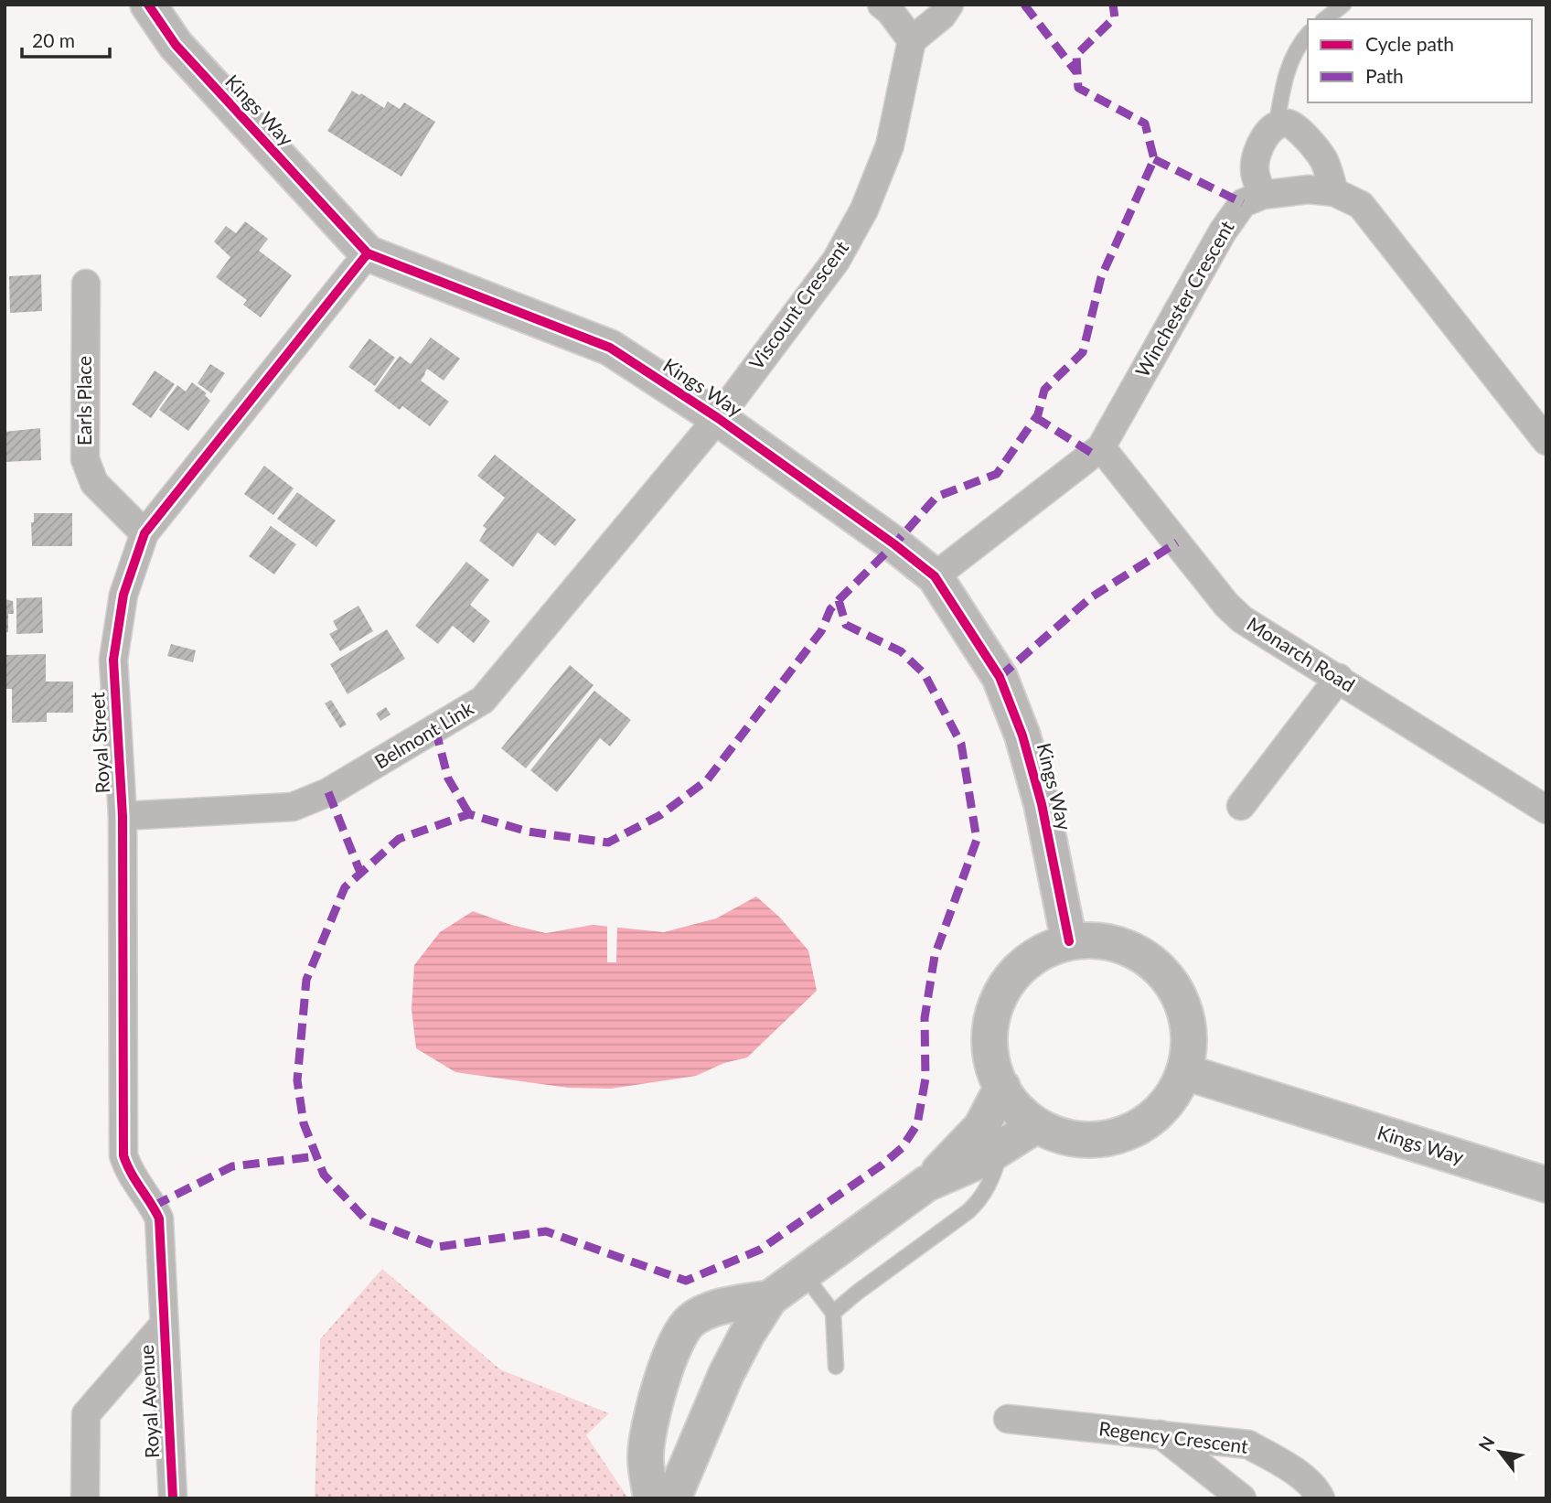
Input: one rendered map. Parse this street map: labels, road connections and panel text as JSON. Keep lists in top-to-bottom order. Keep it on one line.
{"streets":{"street":["Kings Way","Winchester Crescent","Viscount Crescent","Earls Place","Monarch Road","Belmont Link","Royal Street","Royal Avenue","Regency Crescent"]},"crossings":[["Kings Way","Winchester Crescent"],["Kings Way","Viscount Crescent"],["Kings Way","Belmont Link"],["Kings Way","Royal Street"],["Winchester Crescent","Monarch Road"],["Viscount Crescent","Belmont Link"],["Earls Place","Royal Street"],["Belmont Link","Royal Street"],["Royal Street","Royal Avenue"]],"legend":["Cycle path","Path"],"scale_bar":"20 m","north":"top left"}
